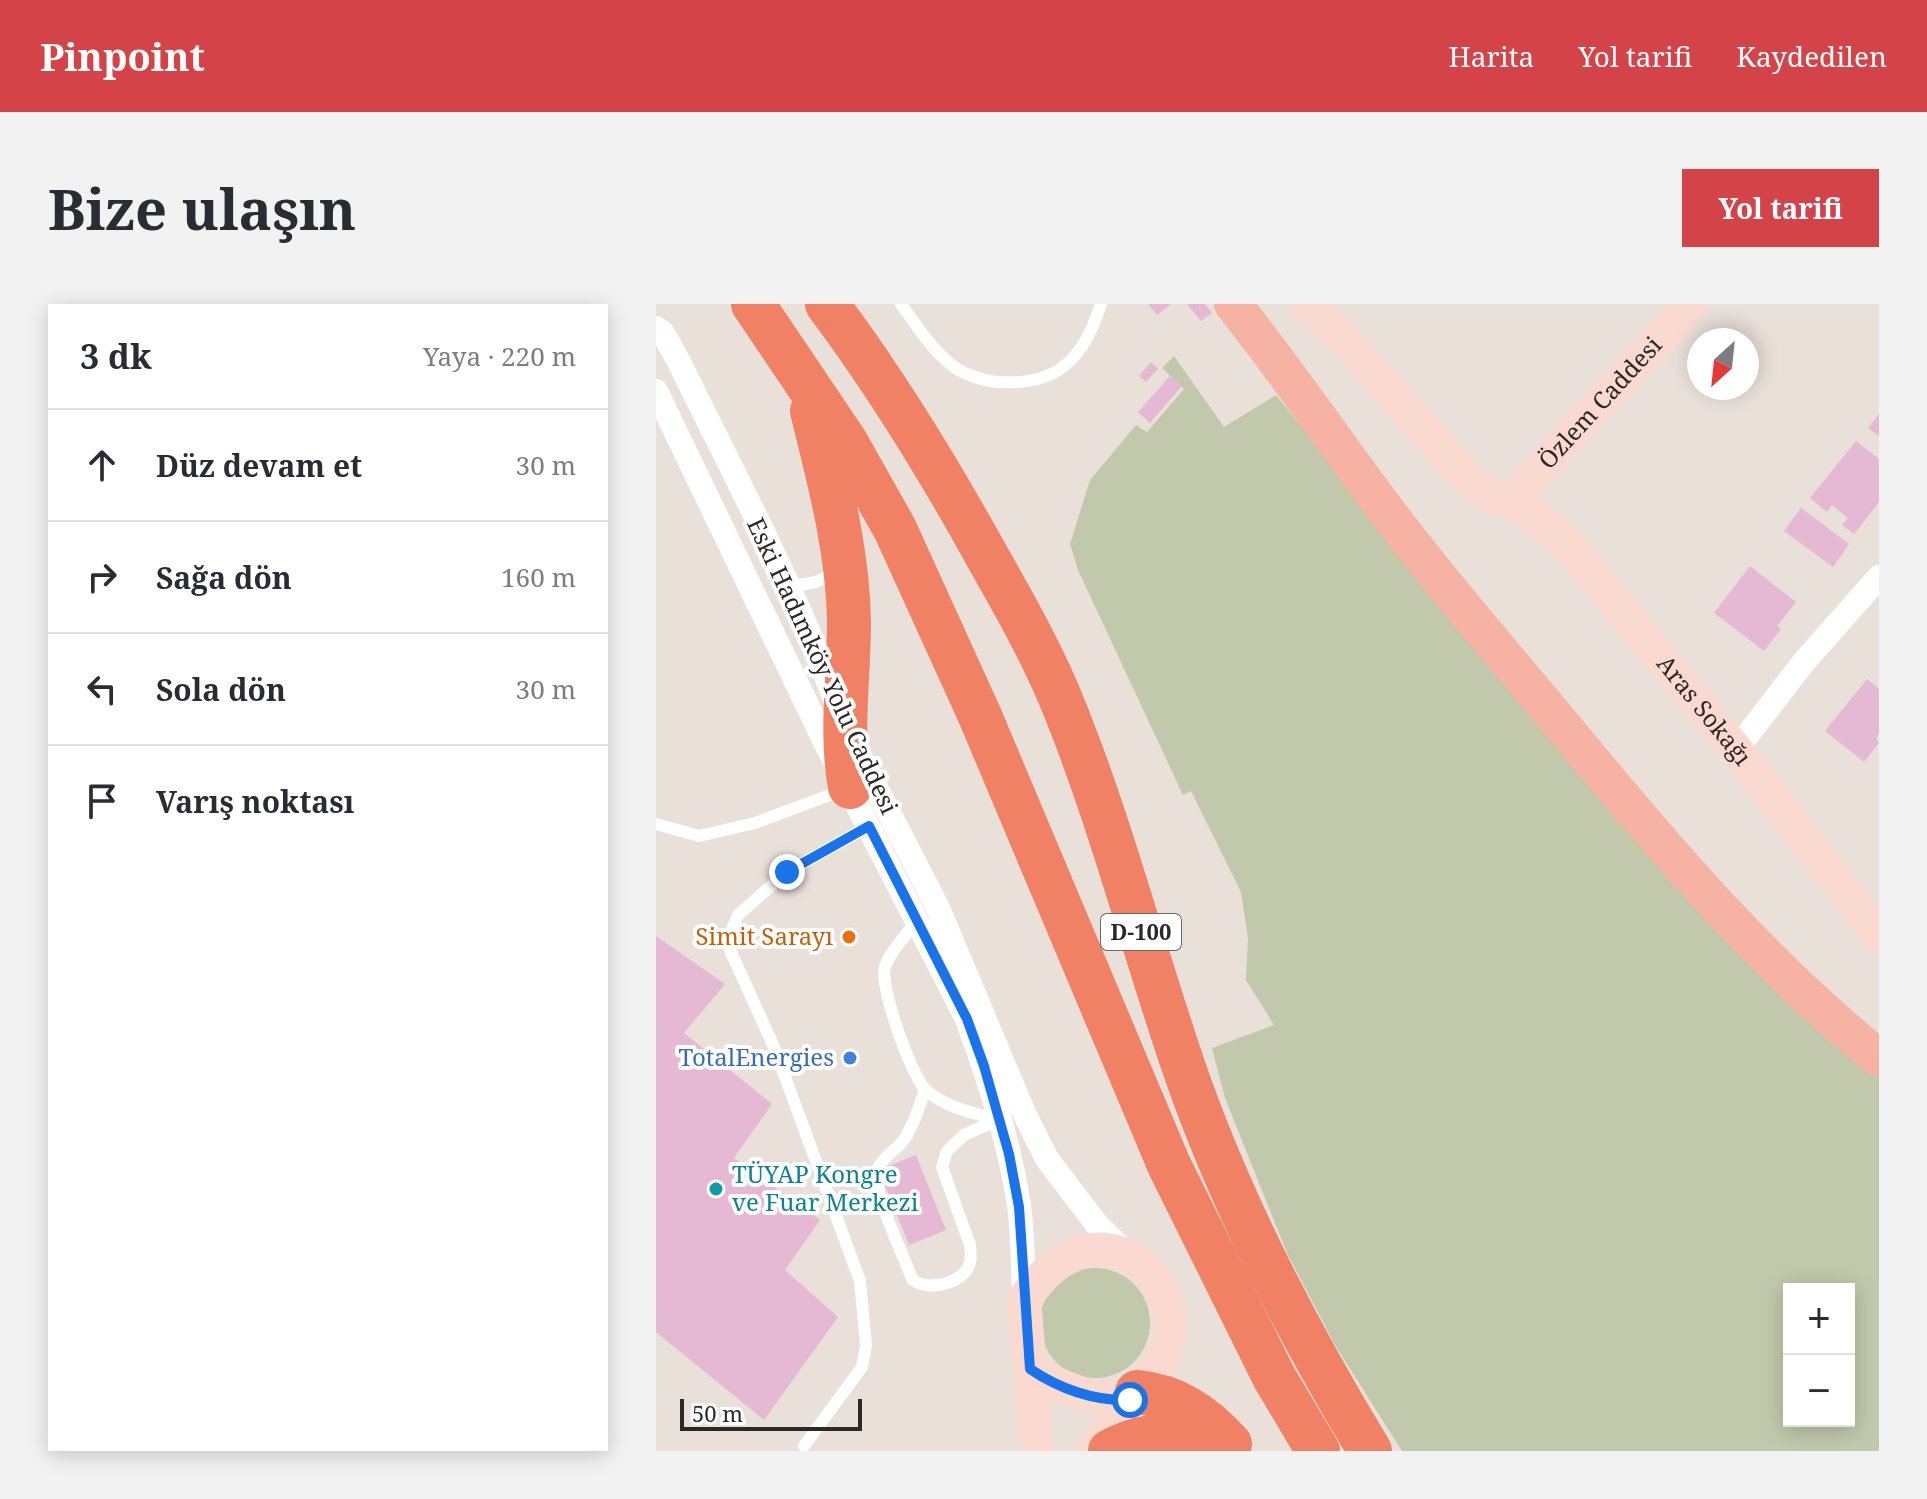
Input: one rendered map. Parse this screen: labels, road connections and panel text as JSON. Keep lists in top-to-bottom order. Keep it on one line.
{"streets":{"highway":["D-100"],"street":["Özlem Caddesi","Eski Hadımköy Yolu Caddesi","Aras Sokağı"]},"crossings":[["Özlem Caddesi","Aras Sokağı"]],"places":["Simit Sarayı","TotalEnergies","TÜYAP Kongre ve Fuar Merkezi"],"scale_bar":"50 m","north":"bottom left","page":{"header":"Pinpoint","nav":["Harita","Yol tarifi","Kaydedilen"],"buttons":"Yol tarifi","title":"Bize ulaşın","heading":["3 dk","Yaya · 220 m"],"list":[["Düz devam et","30 m"],["Sağa dön","160 m"],["Sola dön","30 m"],"Varış noktası"],"map_buttons":["+","−"],"scale":"50 m"}}
